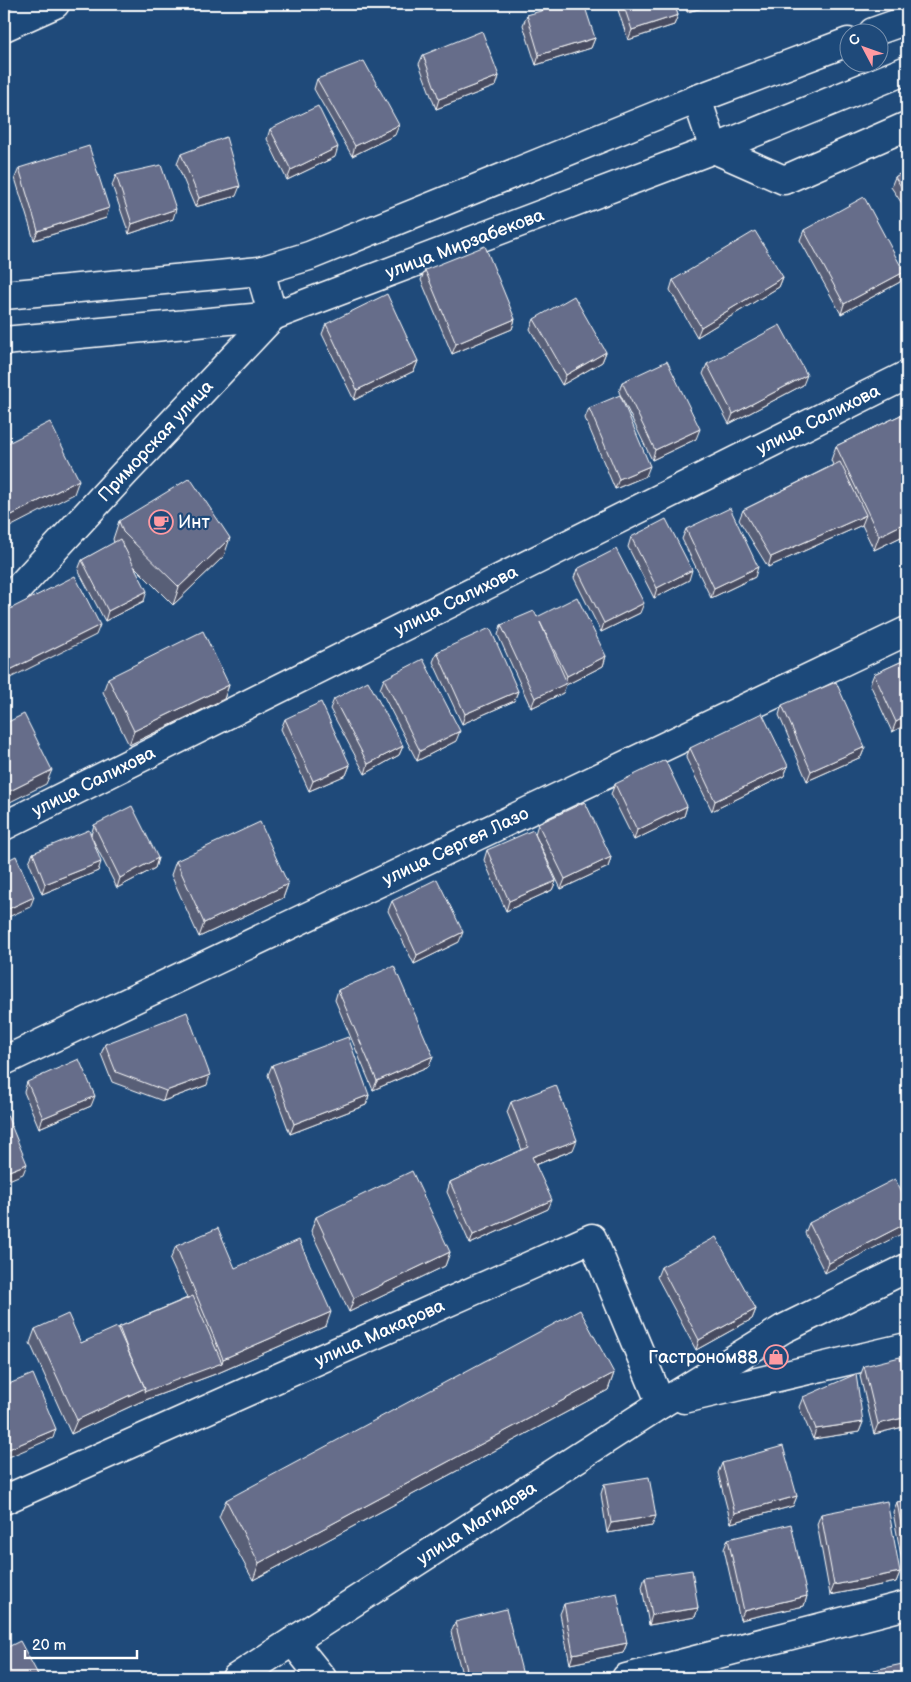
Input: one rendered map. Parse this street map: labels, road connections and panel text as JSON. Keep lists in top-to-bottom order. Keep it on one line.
{"streets":{"street":["улица Мирзабекова","улица Салихова","Приморская улица","улица Сергея Лазо","улица Макарова","улица Магидова"]},"crossings":[["улица Мирзабекова","Приморская улица"],["улица Макарова","улица Магидова"]],"places":{"cafe":["Инт"],"shop":["Гастроном88"]},"scale_bar":"20 m","north":"top left"}
